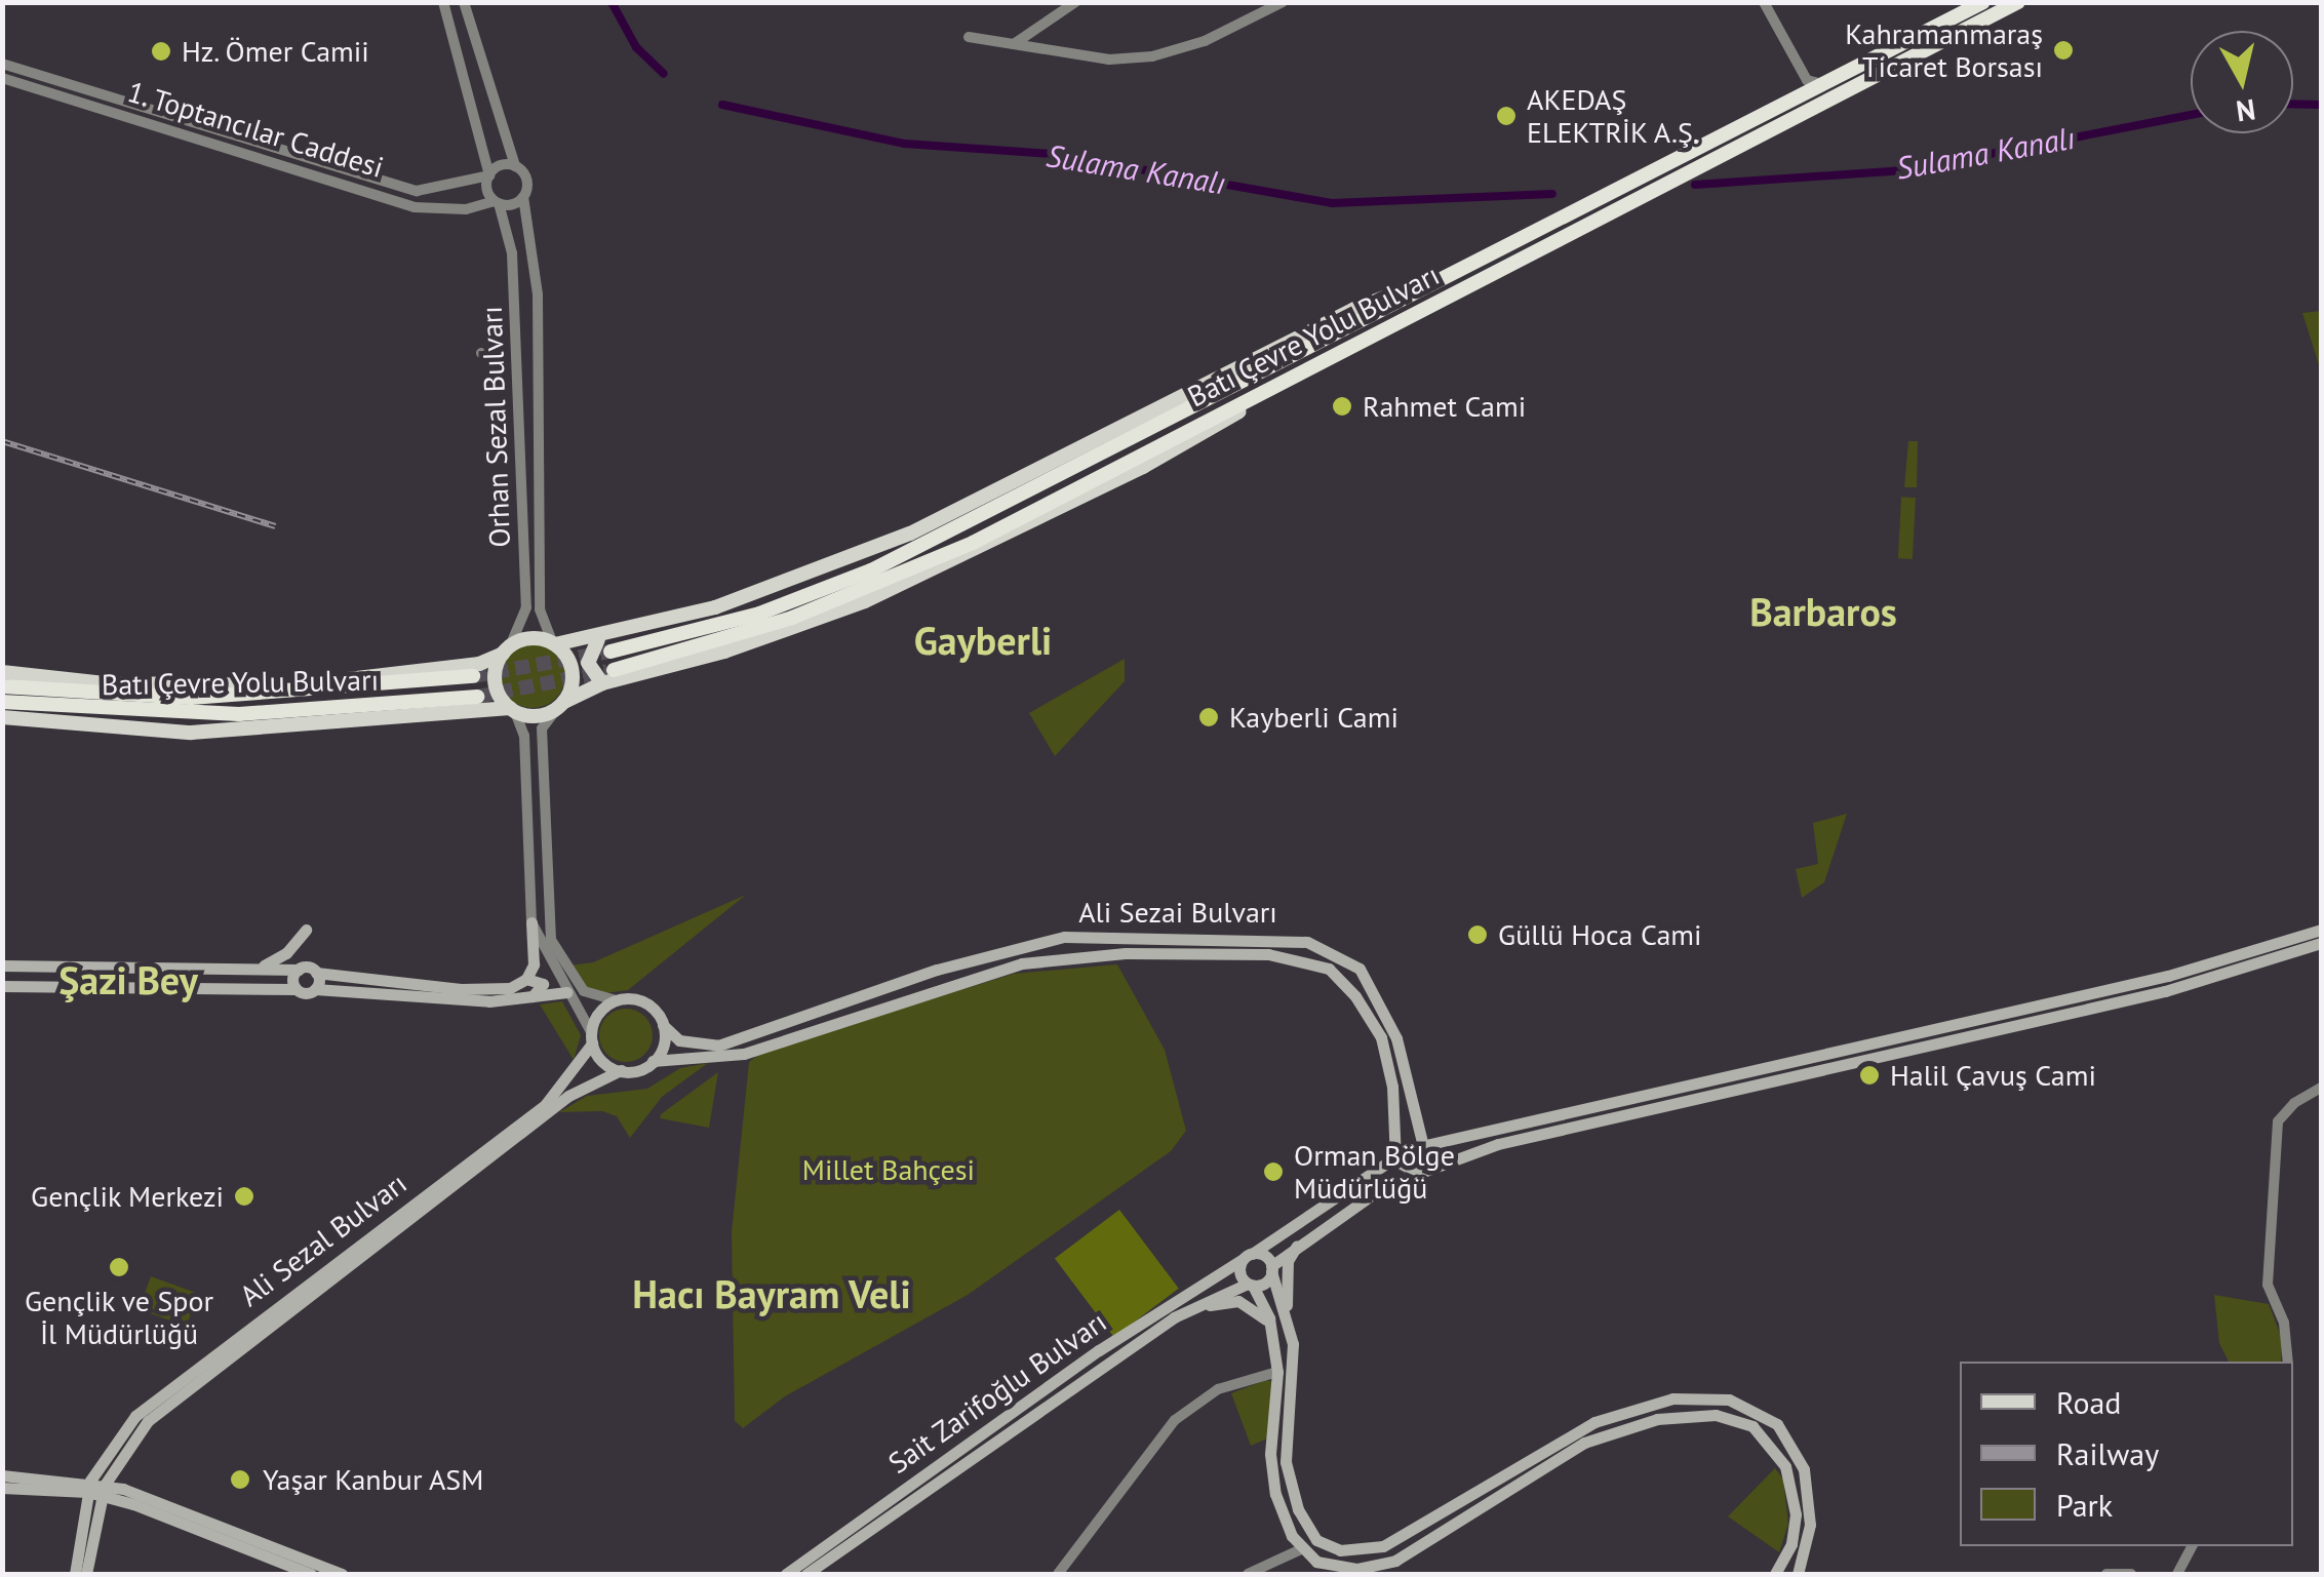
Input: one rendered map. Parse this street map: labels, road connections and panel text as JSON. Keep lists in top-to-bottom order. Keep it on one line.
{"streets":{"highway":["Batı Çevre Yolu Bulvarı"],"main road":["Ali Sezai Bulvarı","Ali Sezal Bulvarı","Sait Zarifoğlu Bulvarı"],"street":["1. Toptancılar Caddesi","Orhan Sezal Bulvarı"]},"crossings":[["1. Toptancılar Caddesi","Orhan Sezal Bulvarı"],["Ali Sezai Bulvarı","Ali Sezal Bulvarı"],["Ali Sezai Bulvarı","Sait Zarifoğlu Bulvarı"]],"districts":["Barbaros","Gayberli","Şazi Bey","Hacı Bayram Veli"],"water":["Sulama Kanalı"],"parks":["Millet Bahçesi"],"places":["Kahramanmaraş Ticaret Borsası","Hz. Ömer Camii","AKEDAŞ ELEKTRİK A.Ş.","Rahmet Cami","Kayberli Cami","Güllü Hoca Cami","Halil Çavuş Cami","Orman Bölge Müdürlüğü","Gençlik Merkezi","Gençlik ve Spor İl Müdürlüğü","Yaşar Kanbur ASM"],"legend":["Road","Railway","Park"],"north":"bottom"}
